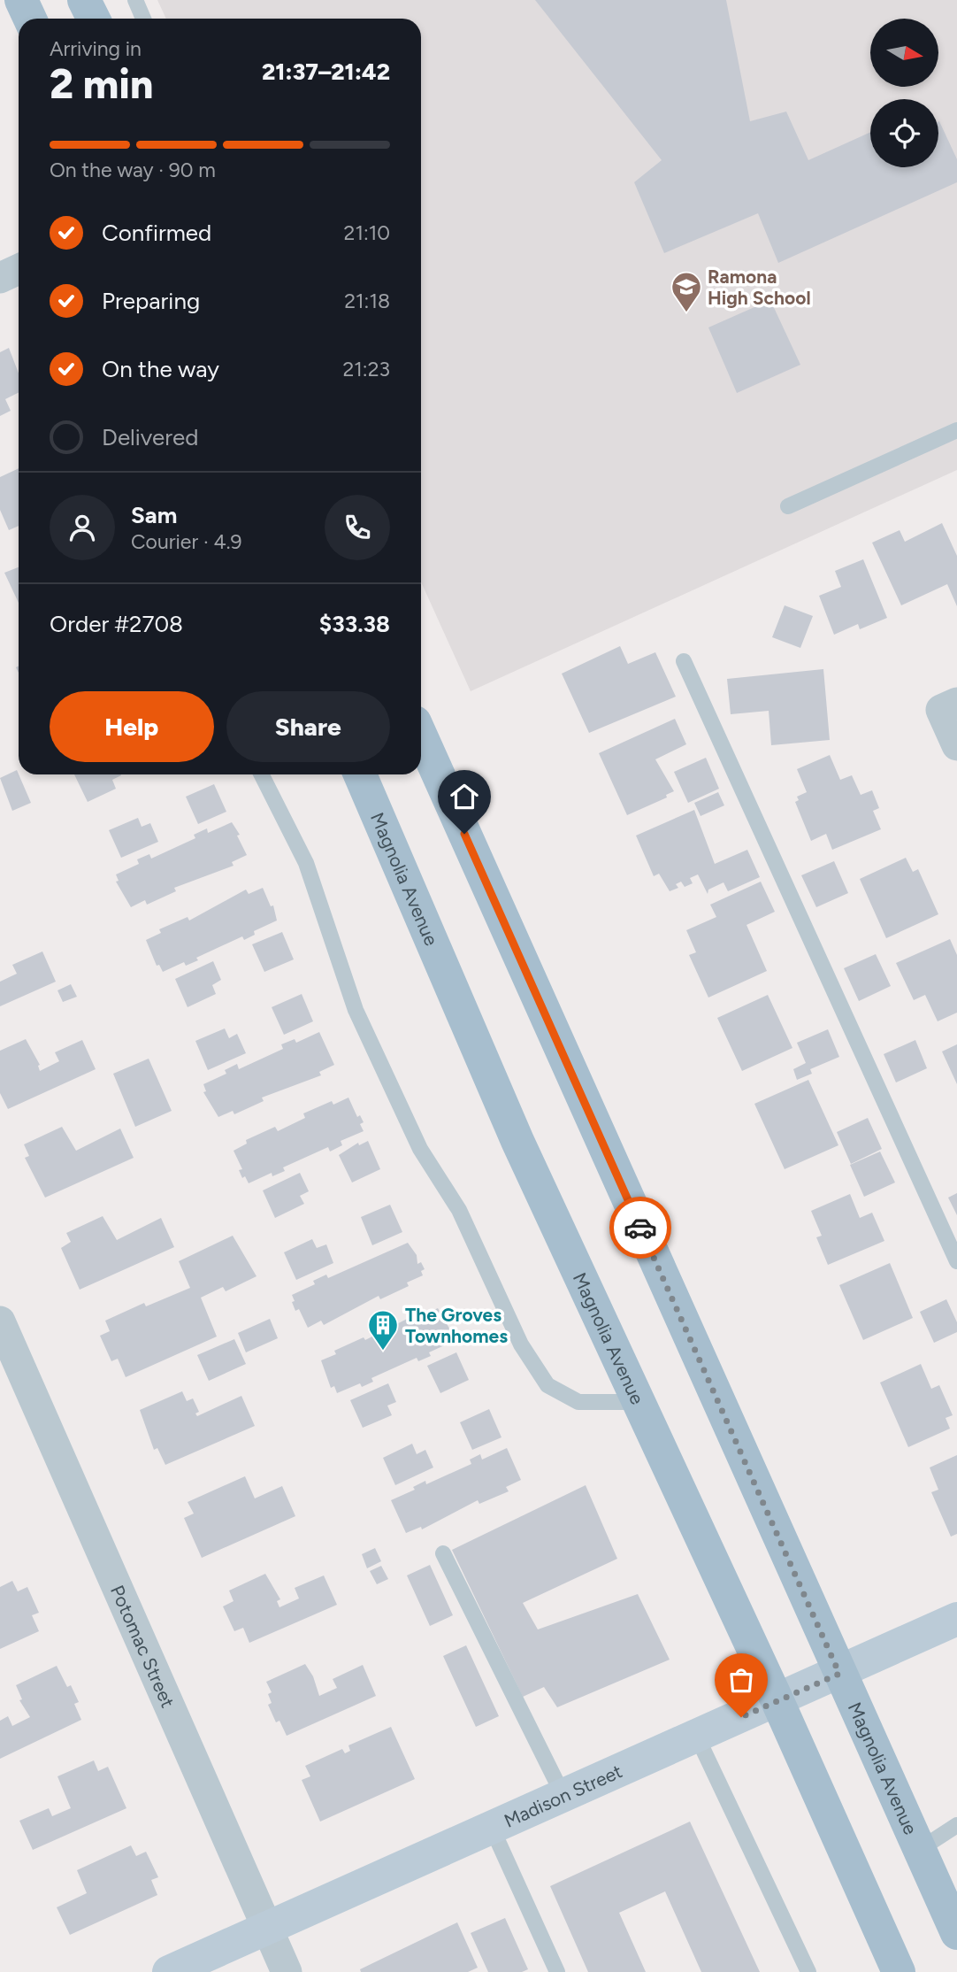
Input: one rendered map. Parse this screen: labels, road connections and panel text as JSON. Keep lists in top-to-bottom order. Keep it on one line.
{"streets":{"main road":["Magnolia Avenue","Madison Street"],"street":["Potomac Street"]},"crossings":[["Magnolia Avenue","Madison Street"],["Potomac Street","Madison Street"]],"places":{"school or university":["Ramona High School"],"building":["The Groves Townhomes"]},"north":"right","page":{"heading":["2 min","Arriving in","21:37–21:42"],"panel":["Sam","Courier · 4.9","Order #2708","$33.38"],"bar":"On the way · 90 m","list":[["Confirmed","21:10"],["Preparing","21:18"],["On the way","21:23"],"Delivered"],"buttons":["Help","Share"]}}
